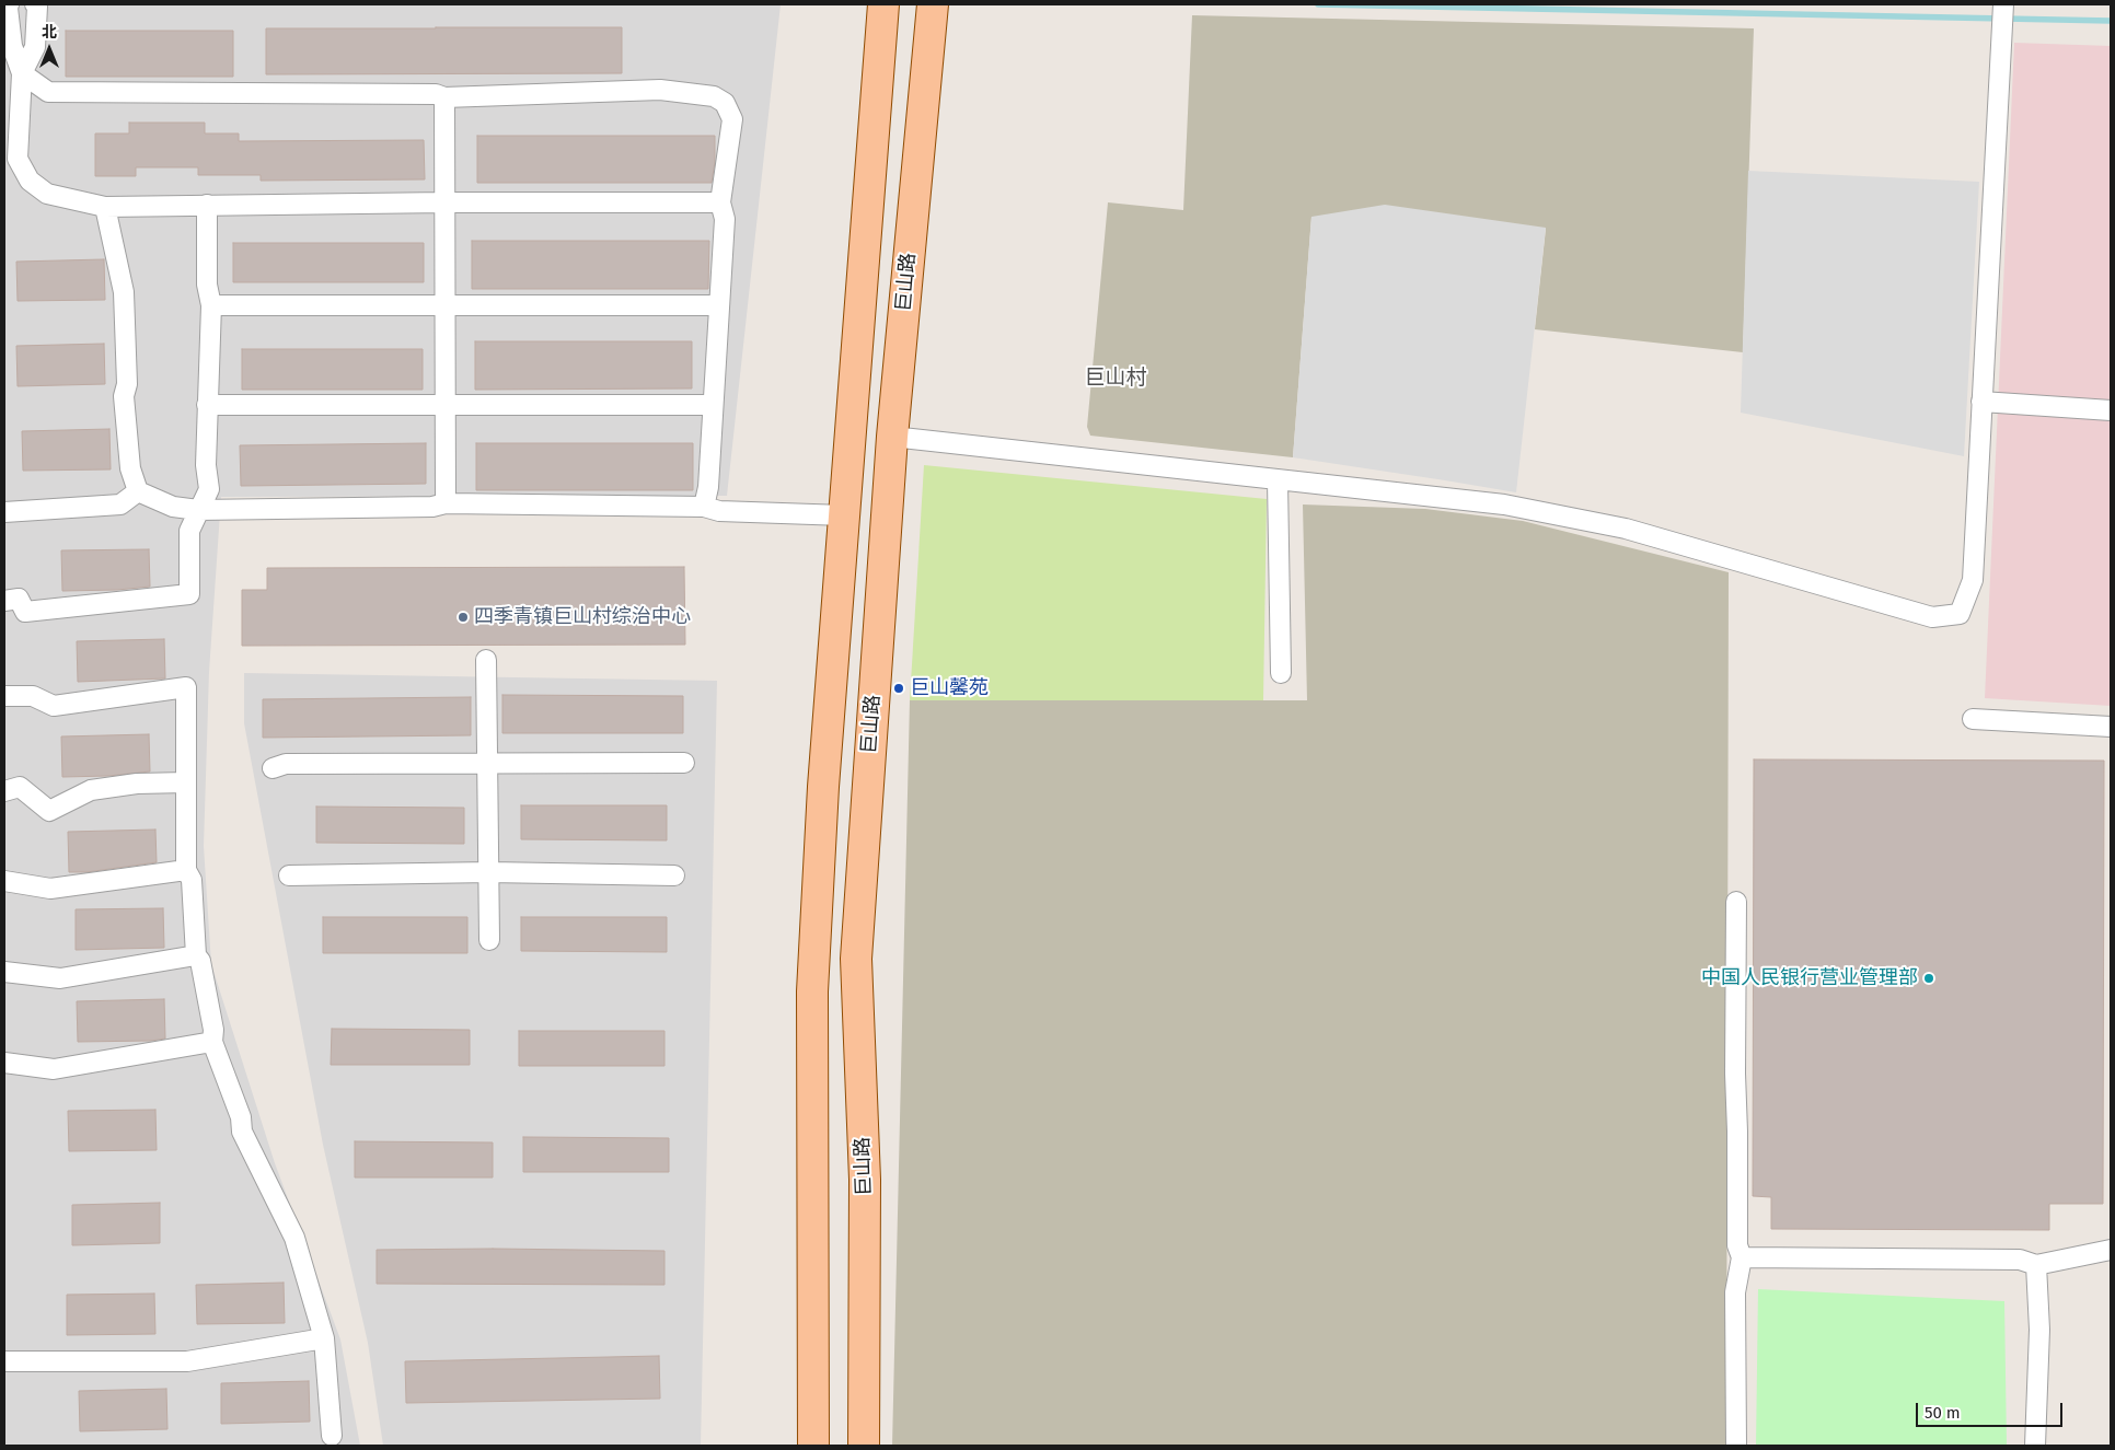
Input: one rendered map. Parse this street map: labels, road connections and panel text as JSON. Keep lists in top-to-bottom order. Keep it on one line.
{"streets":{"main road":["巨山路"]},"districts":["巨山村"],"places":["四季青镇巨山村综治中心","巨山馨苑","中国人民银行营业管理部"],"scale_bar":"50 m","north":"top"}
